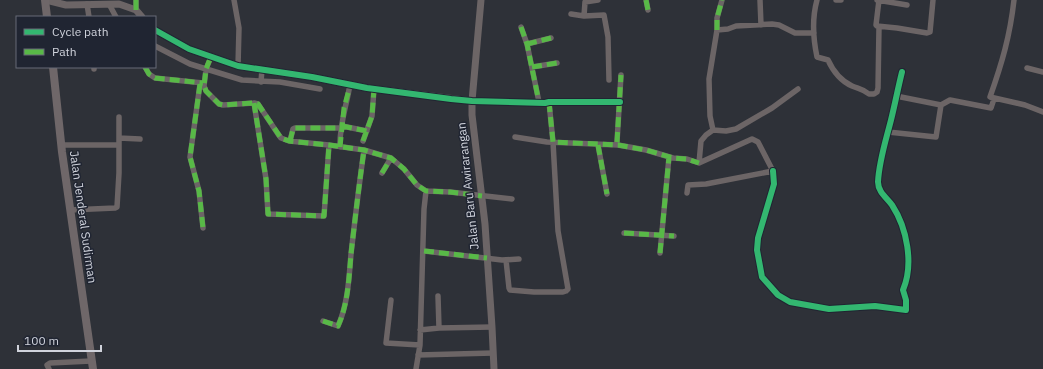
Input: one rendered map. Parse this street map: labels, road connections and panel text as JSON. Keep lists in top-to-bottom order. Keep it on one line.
{"streets":{"main road":["Jalan Jenderal Sudirman"],"street":["Jalan Baru Awirarangan"]},"legend":["Cycle path","Path"],"scale_bar":"100 m"}
